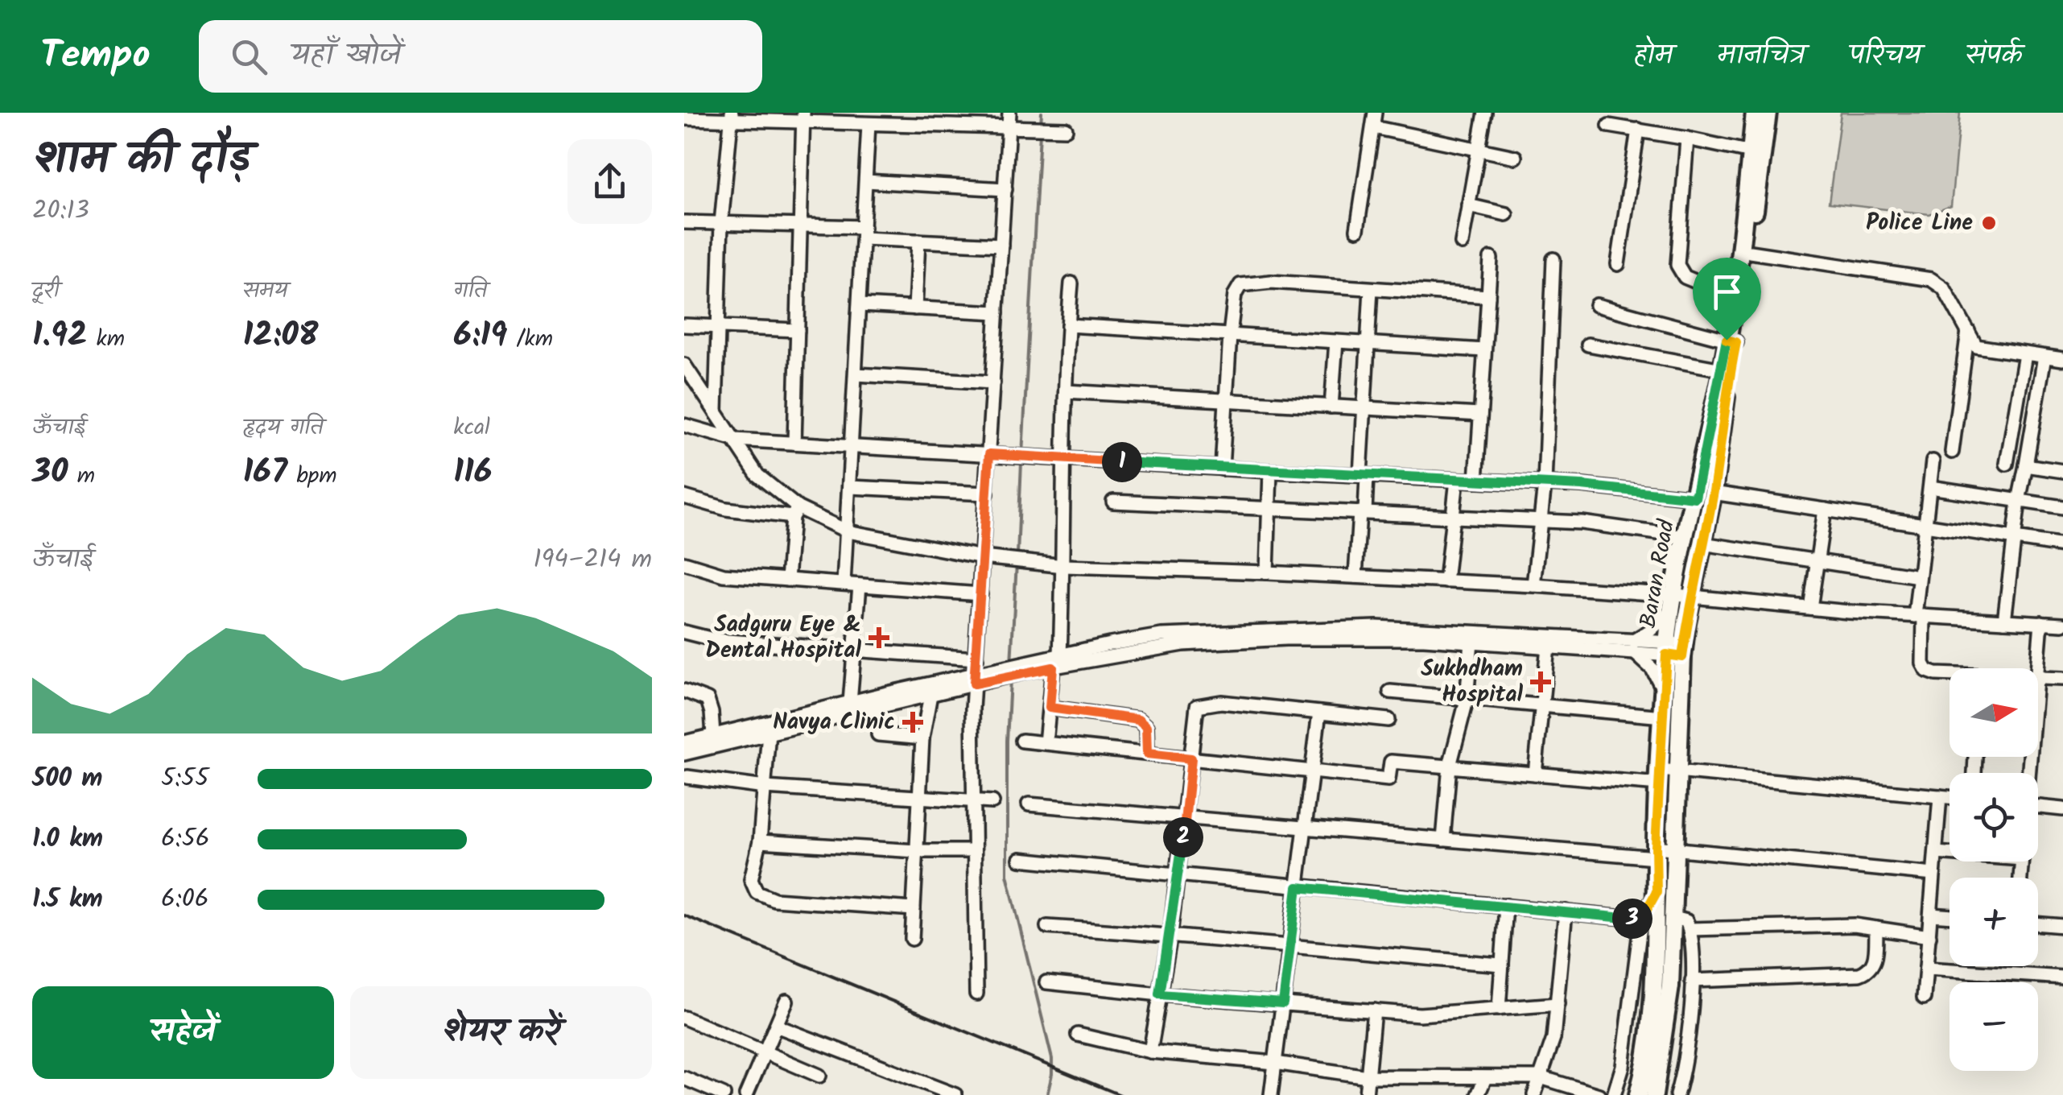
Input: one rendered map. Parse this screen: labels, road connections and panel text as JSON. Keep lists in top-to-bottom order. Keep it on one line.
{"streets":{"main road":["Baran Road"]},"places":{"other":["Police Line"],"health":["Sadguru Eye & Dental Hospital","Sukhdham Hospital","Navya Clinic"]},"north":"right","page":{"header":"Tempo","search":"यहाँ खोजें","nav":["होम","मानचित्र","परिचय","संपर्क"],"heading":["शाम की दौड़","20:13"],"stats":[["दूरी","1.92 km"],["समय","12:08"],["गति","6:19 /km"],["ऊँचाई","30 m"],["हृदय गति","167 bpm"],["kcal","116"]],"pins":["1","2","3"],"chart":["ऊँचाई","194–214 m"],"map_buttons":["+","−"],"list":[{"name":"500 m","note":"5:55"},{"name":"1.0 km","note":"6:56"},{"name":"1.5 km","note":"6:06"}],"buttons":["सहेजें","शेयर करें"]}}
